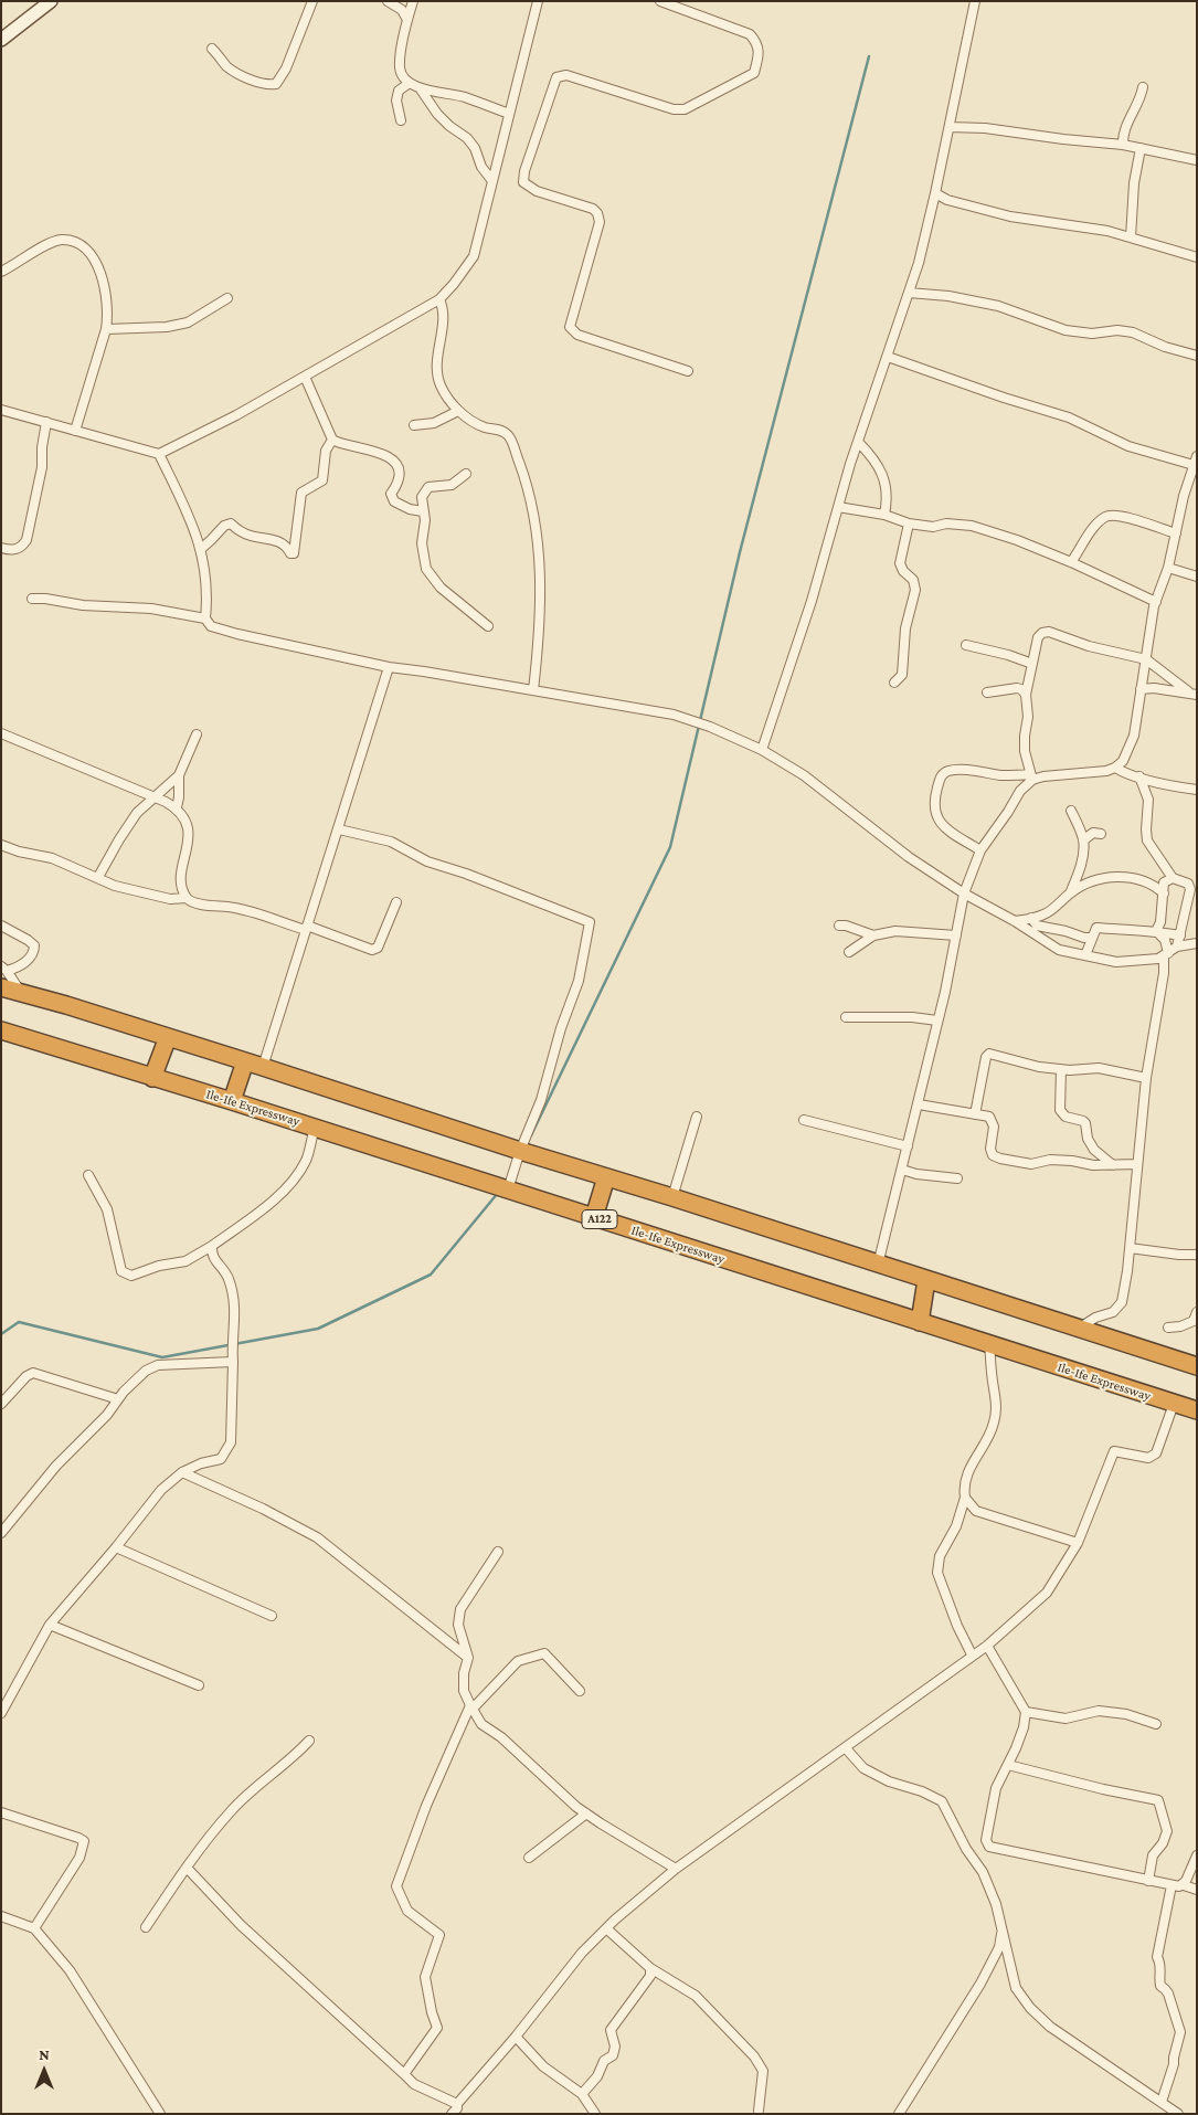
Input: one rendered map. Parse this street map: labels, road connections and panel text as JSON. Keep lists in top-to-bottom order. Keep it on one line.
{"streets":{"highway":["Ile-Ife Expressway","A122"]},"north":"top"}
